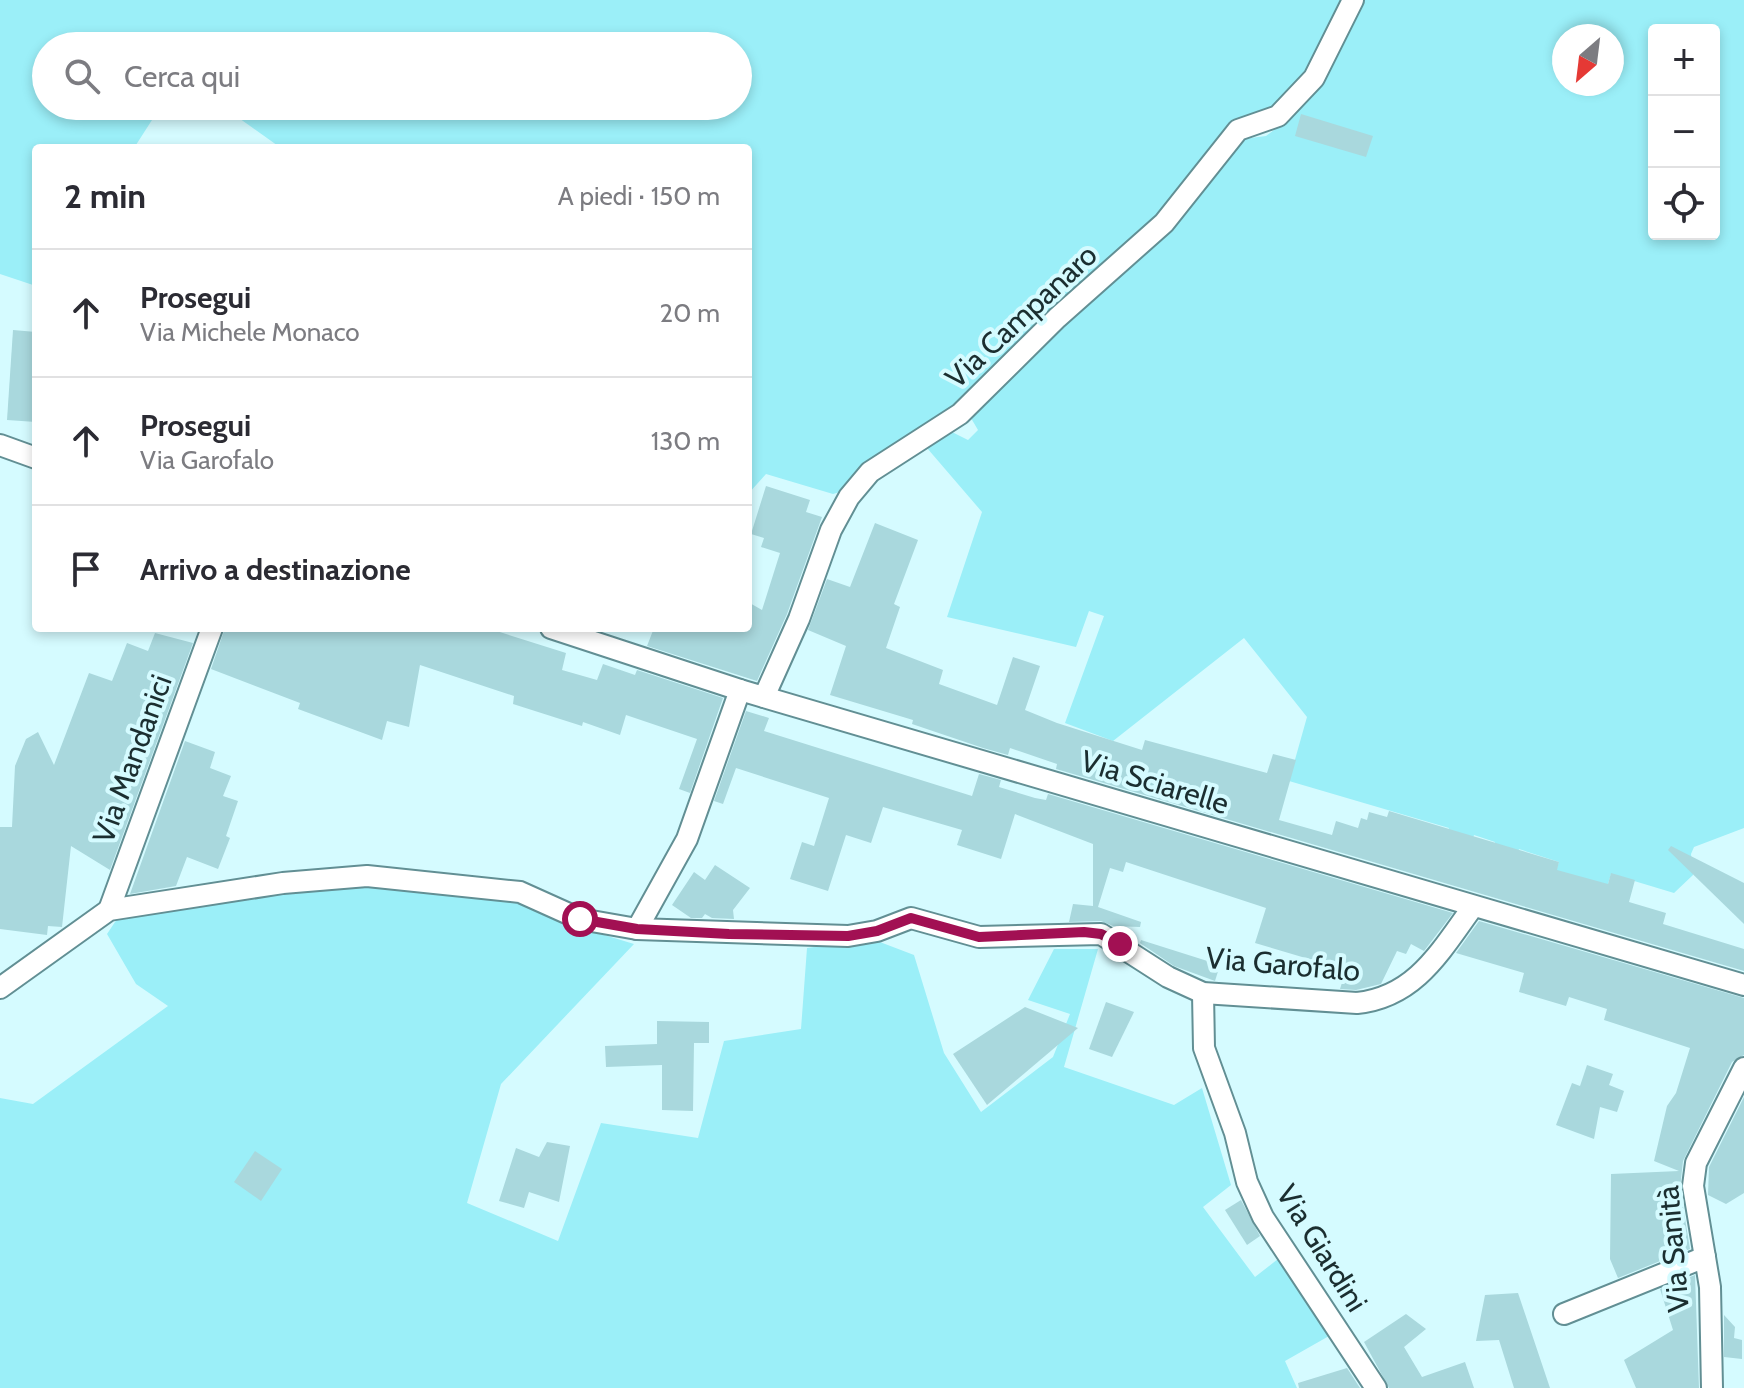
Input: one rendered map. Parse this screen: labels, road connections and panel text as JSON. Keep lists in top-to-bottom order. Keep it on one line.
{"streets":{"street":["Via Campanaro","Via Mandanici","Via Sciarelle","Via Garofalo","Via Giardini","Via Sanità"]},"crossings":[["Via Campanaro","Via Sciarelle"],["Via Mandanici","Via Garofalo"],["Via Sciarelle","Via Garofalo"],["Via Garofalo","Via Giardini"]],"north":"bottom left","page":{"map_buttons":["+","−"],"search":"Cerca qui","heading":["2 min","A piedi · 150 m"],"list":[["Prosegui","Via Michele Monaco","20 m"],["Prosegui","Via Garofalo","130 m"],"Arrivo a destinazione"]}}
